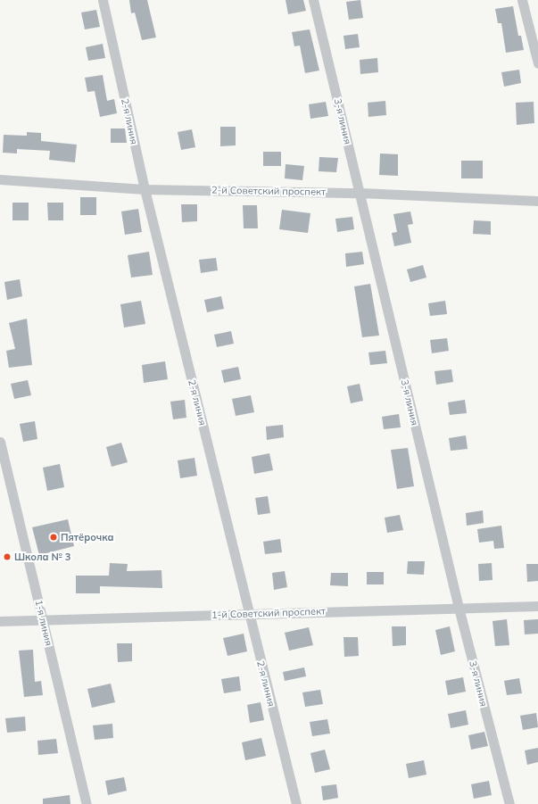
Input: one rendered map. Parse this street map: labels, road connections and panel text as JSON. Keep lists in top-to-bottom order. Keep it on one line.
{"streets":{"street":["2-я линия","3-я линия","2-й Советский проспект","1-й Советский проспект","1-я линия"]},"crossings":[["2-я линия","2-й Советский проспект"],["2-я линия","1-й Советский проспект"],["3-я линия","2-й Советский проспект"],["3-я линия","1-й Советский проспект"],["1-й Советский проспект","1-я линия"]],"places":["Пятёрочка","Школа № 3"]}
